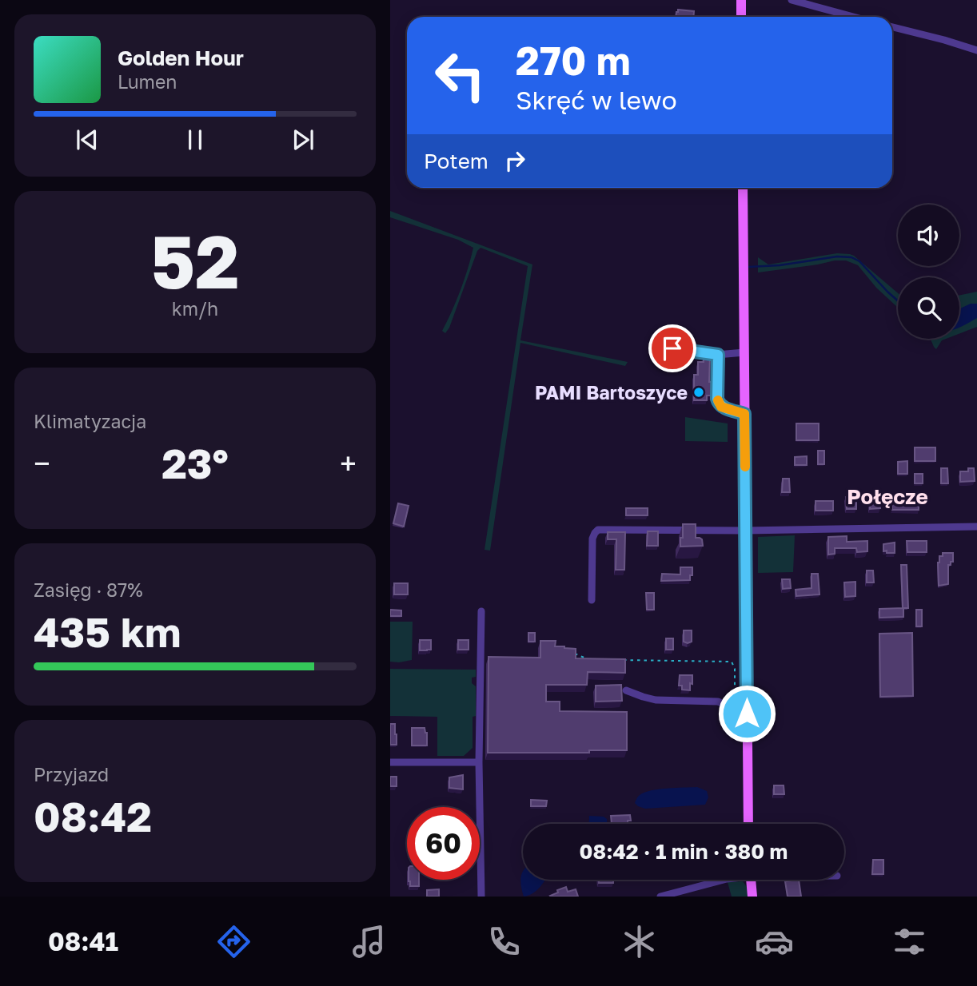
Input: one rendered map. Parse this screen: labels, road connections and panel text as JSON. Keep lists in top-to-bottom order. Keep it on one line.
{"districts":["Połęcze"],"places":["PAMI Bartoszyce"],"page":{"turn":["270 m","Skręć w lewo"],"song":["Golden Hour","Lumen"],"then":"Potem","tile":[["52","km/h"],"Klimatyzacja",["Zasięg · 87%","435 km"],["Przyjazd","08:42"]],"heat":["−","23°","+"],"limit":"60","trip":"08:42 · 1 min · 380 m","tabs":"08:41"}}
